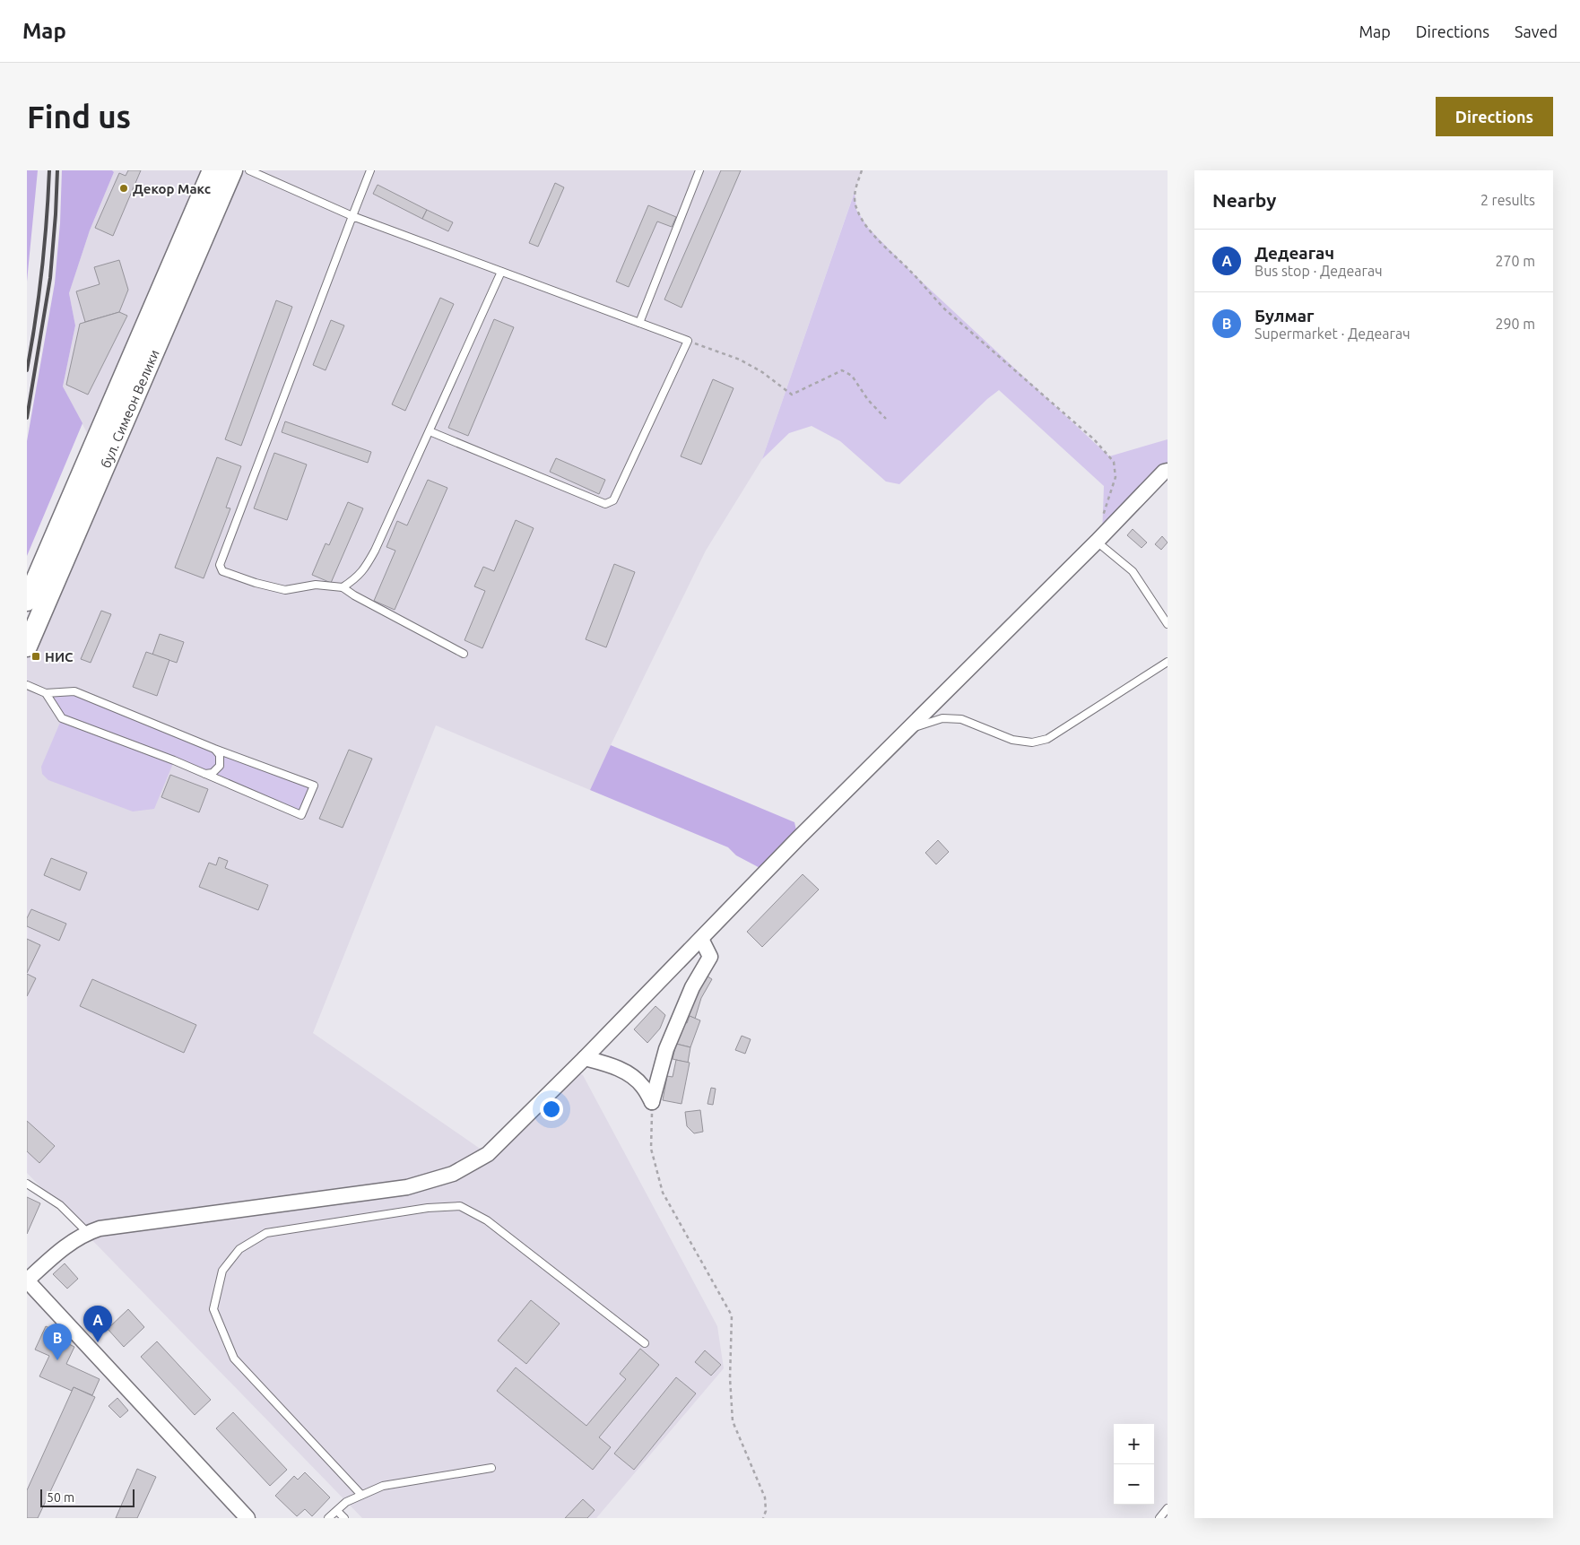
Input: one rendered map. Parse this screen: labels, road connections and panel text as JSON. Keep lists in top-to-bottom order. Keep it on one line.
{"streets":{"main road":["бул. Симеон Велики"]},"places":{"other":["Декор Макс"],"transit":["НИС"]},"scale_bar":"50 m","page":{"header":"Map","nav":["Map","Directions","Saved"],"buttons":"Directions","title":"Find us","heading":["Nearby","2 results"],"list":[{"mark":"A","name":"Дедеагач","note":"Bus stop · Дедеагач","value":"270 m"},{"mark":"B","name":"Булмаг","note":"Supermarket · Дедеагач","value":"290 m"}],"pins":["A","B"],"map_buttons":["+","−"],"scale":"50 m"}}
